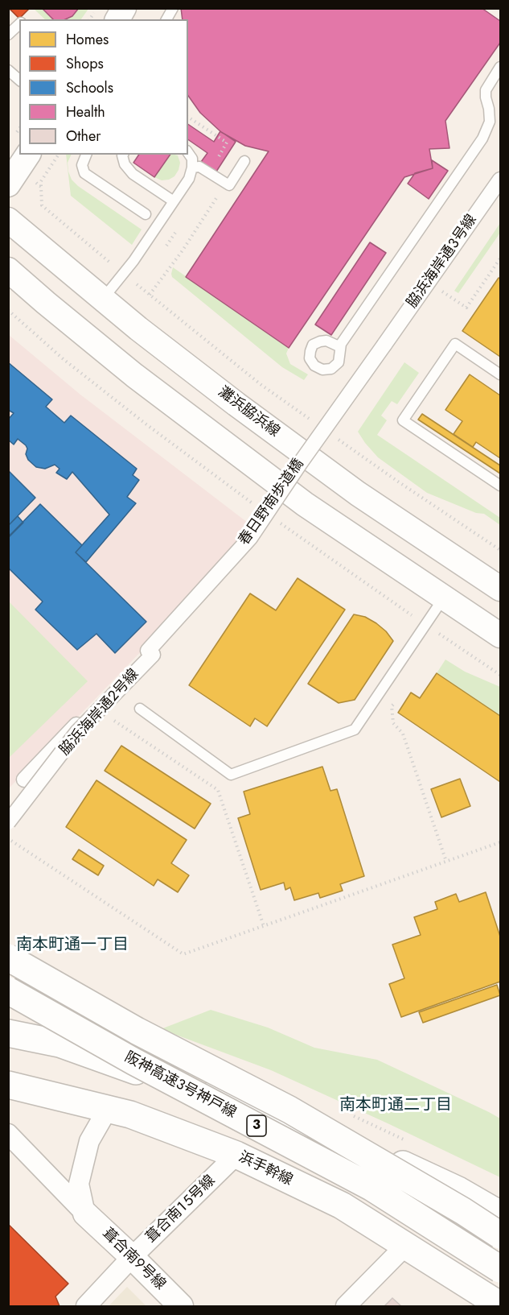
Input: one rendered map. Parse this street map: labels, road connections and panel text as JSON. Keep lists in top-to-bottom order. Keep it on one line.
{"streets":{"main road":["阪神高速3号神戸線","3","浜手幹線"],"street":["脇浜海岸通３号線","灘浜脇浜線","春日野南歩道橋","脇浜海岸通２号線","葺合南１５号線","葺合南９号線"]},"crossings":[["脇浜海岸通３号線","春日野南歩道橋"],["春日野南歩道橋","脇浜海岸通２号線"],["浜手幹線","葺合南１５号線"],["葺合南１５号線","葺合南９号線"]],"districts":["南本町通一丁目","南本町通二丁目"],"legend":["Homes","Shops","Schools","Health","Other"]}
